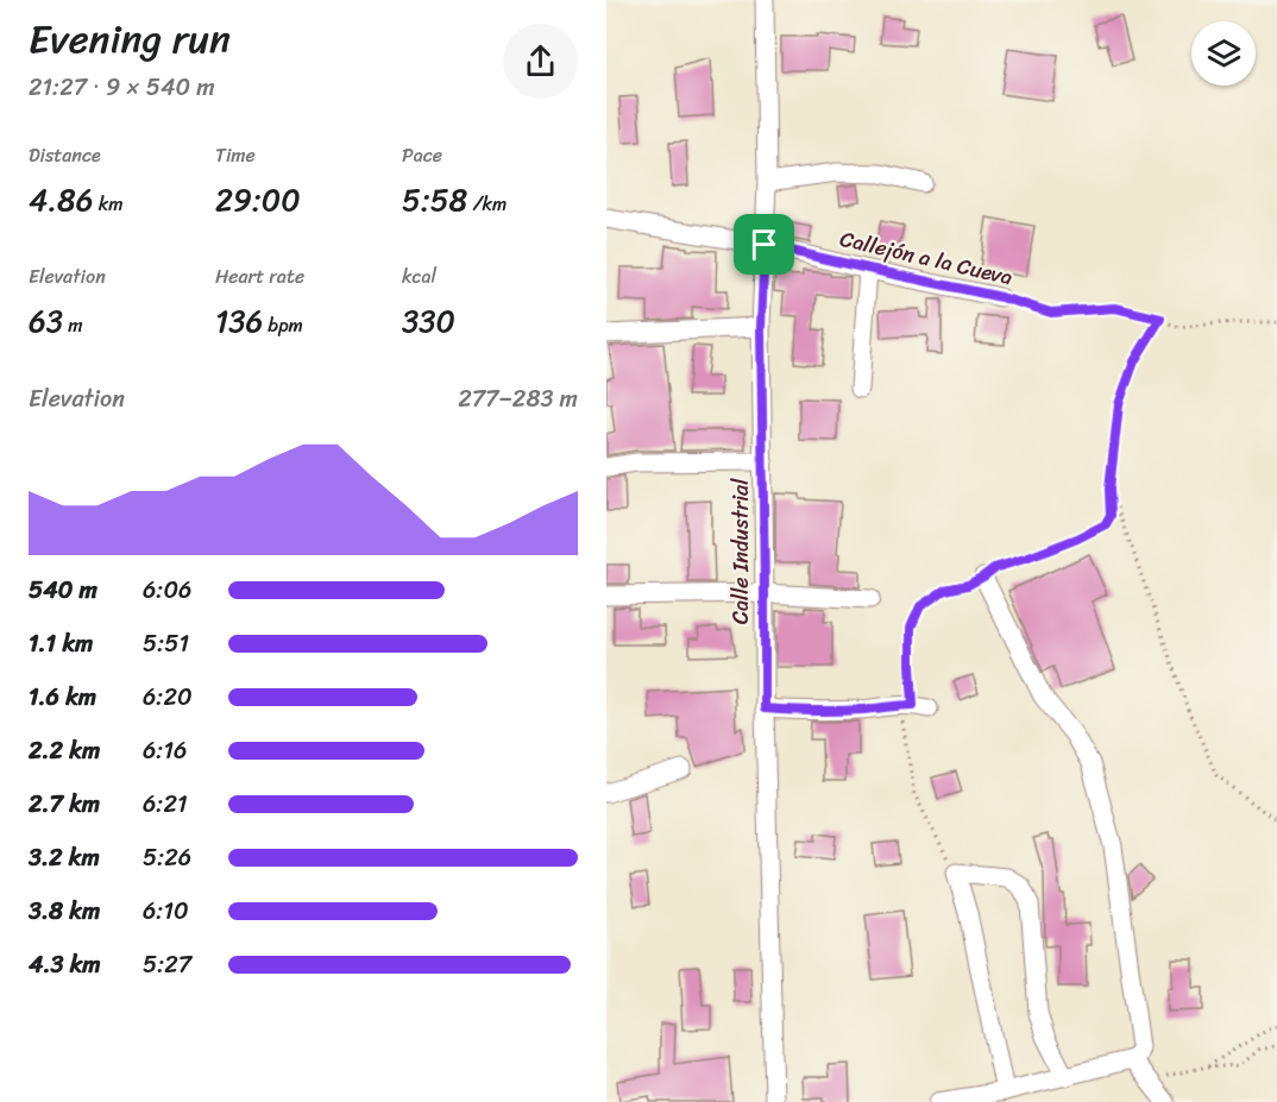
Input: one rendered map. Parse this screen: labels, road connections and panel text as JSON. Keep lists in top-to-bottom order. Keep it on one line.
{"streets":{"street":["Callejón a la Cueva","Calle Industrial"]},"crossings":[["Callejón a la Cueva","Calle Industrial"]],"page":{"heading":["Evening run","21:27 · 9 × 540 m"],"stats":[["Distance","4.86 km"],["Time","29:00"],["Pace","5:58 /km"],["Elevation","63 m"],["Heart rate","136 bpm"],["kcal","330"]],"chart":["Elevation","277–283 m"],"list":[{"name":"540 m","note":"6:06"},{"name":"1.1 km","note":"5:51"},{"name":"1.6 km","note":"6:20"},{"name":"2.2 km","note":"6:16"},{"name":"2.7 km","note":"6:21"},{"name":"3.2 km","note":"5:26"},{"name":"3.8 km","note":"6:10"},{"name":"4.3 km","note":"5:27"}]}}
